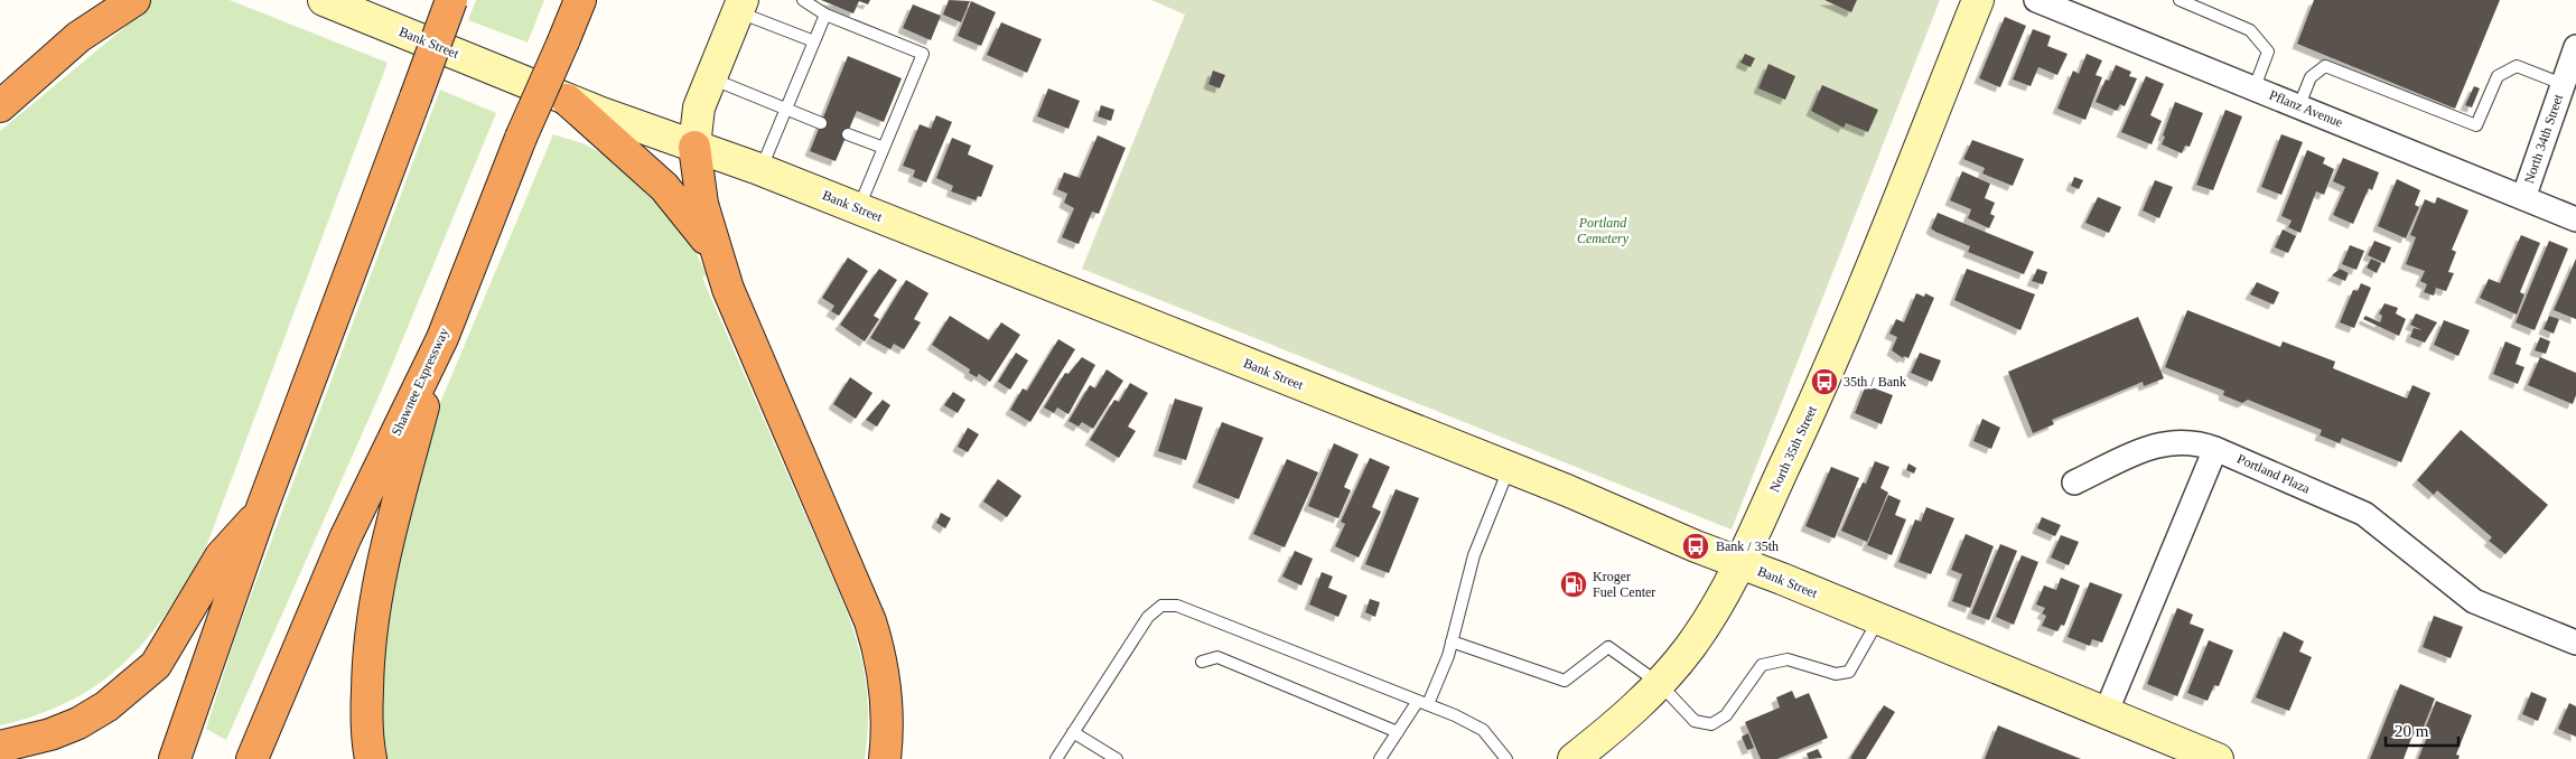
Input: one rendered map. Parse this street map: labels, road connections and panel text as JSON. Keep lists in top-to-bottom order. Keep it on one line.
{"streets":{"highway":["Shawnee Expressway"],"street":["Bank Street","Pflanz Avenue","North 34th Street","North 35th Street","Portland Plaza"]},"crossings":[["Bank Street","North 35th Street"],["Pflanz Avenue","North 34th Street"]],"parks":["Portland Cemetery"],"places":{"bus stop":["35th / Bank","Bank / 35th"],"fuel station":["Kroger Fuel Center"]},"scale_bar":"20 m"}
